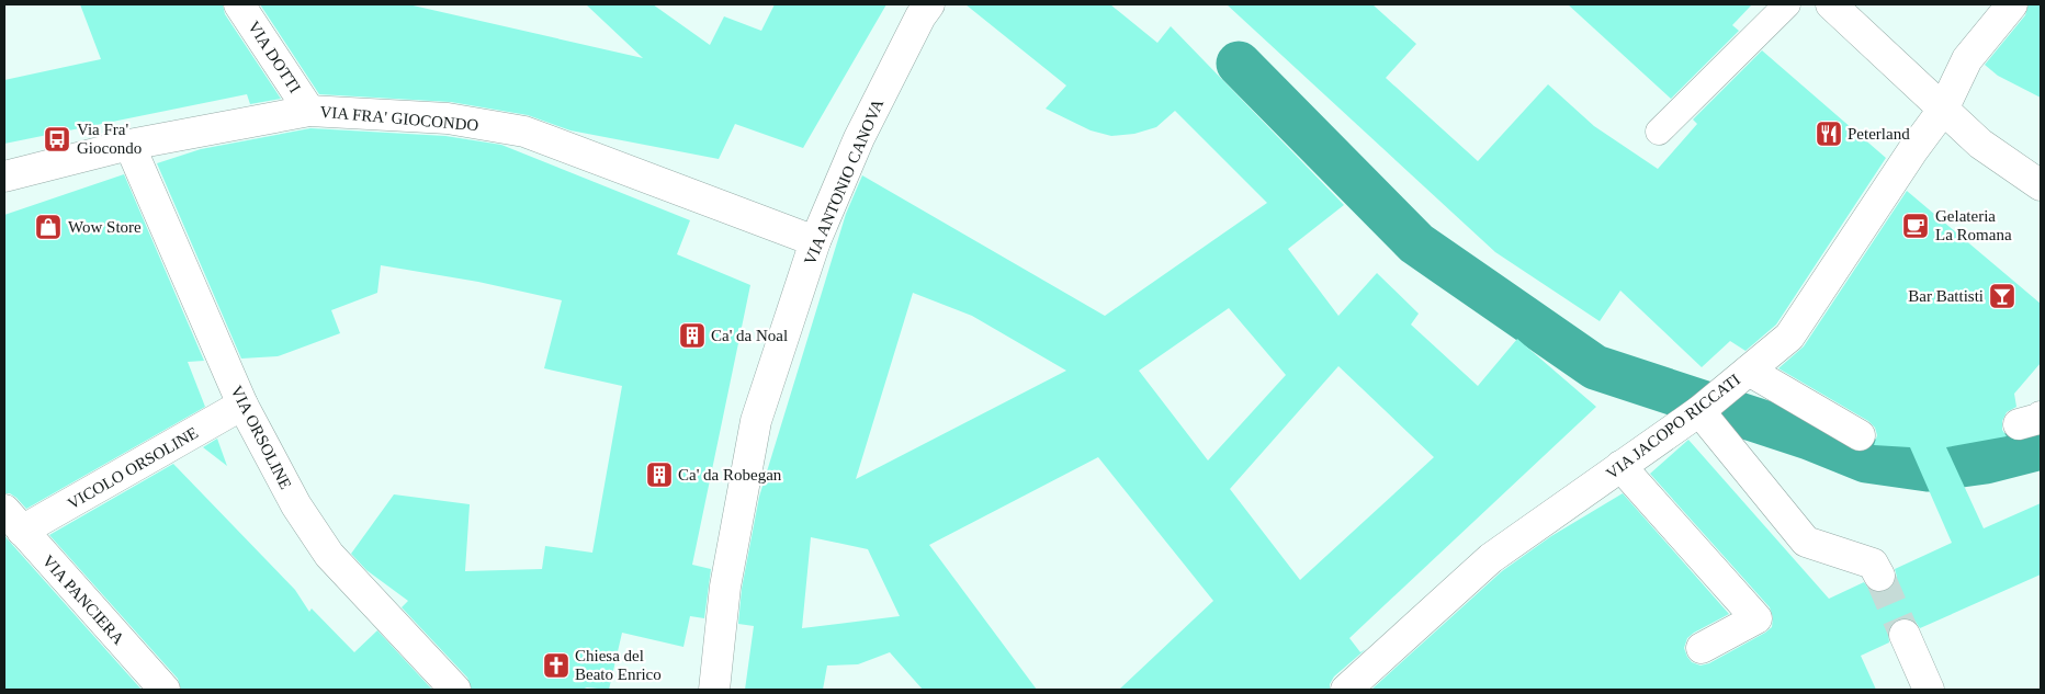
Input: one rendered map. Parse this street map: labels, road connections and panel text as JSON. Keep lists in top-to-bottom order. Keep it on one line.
{"streets":{"street":["VIA DOTTI","VIA FRA' GIOCONDO","VIA ANTONIO CANOVA","VIA JACOPO RICCATI","VIA ORSOLINE","VICOLO ORSOLINE","VIA PANCIERA"]},"crossings":[["VIA DOTTI","VIA FRA' GIOCONDO"],["VIA FRA' GIOCONDO","VIA ANTONIO CANOVA"],["VIA FRA' GIOCONDO","VIA ORSOLINE"],["VIA ORSOLINE","VICOLO ORSOLINE"],["VICOLO ORSOLINE","VIA PANCIERA"]],"places":{"restaurant":["Peterland"],"bus stop":["Via Fra' Giocondo"],"cafe":["Gelateria La Romana"],"shop":["Wow Store"],"bar":["Bar Battisti"],"building":["Ca' da Noal","Ca' da Robegan"],"church":["Chiesa del Beato Enrico"]}}
